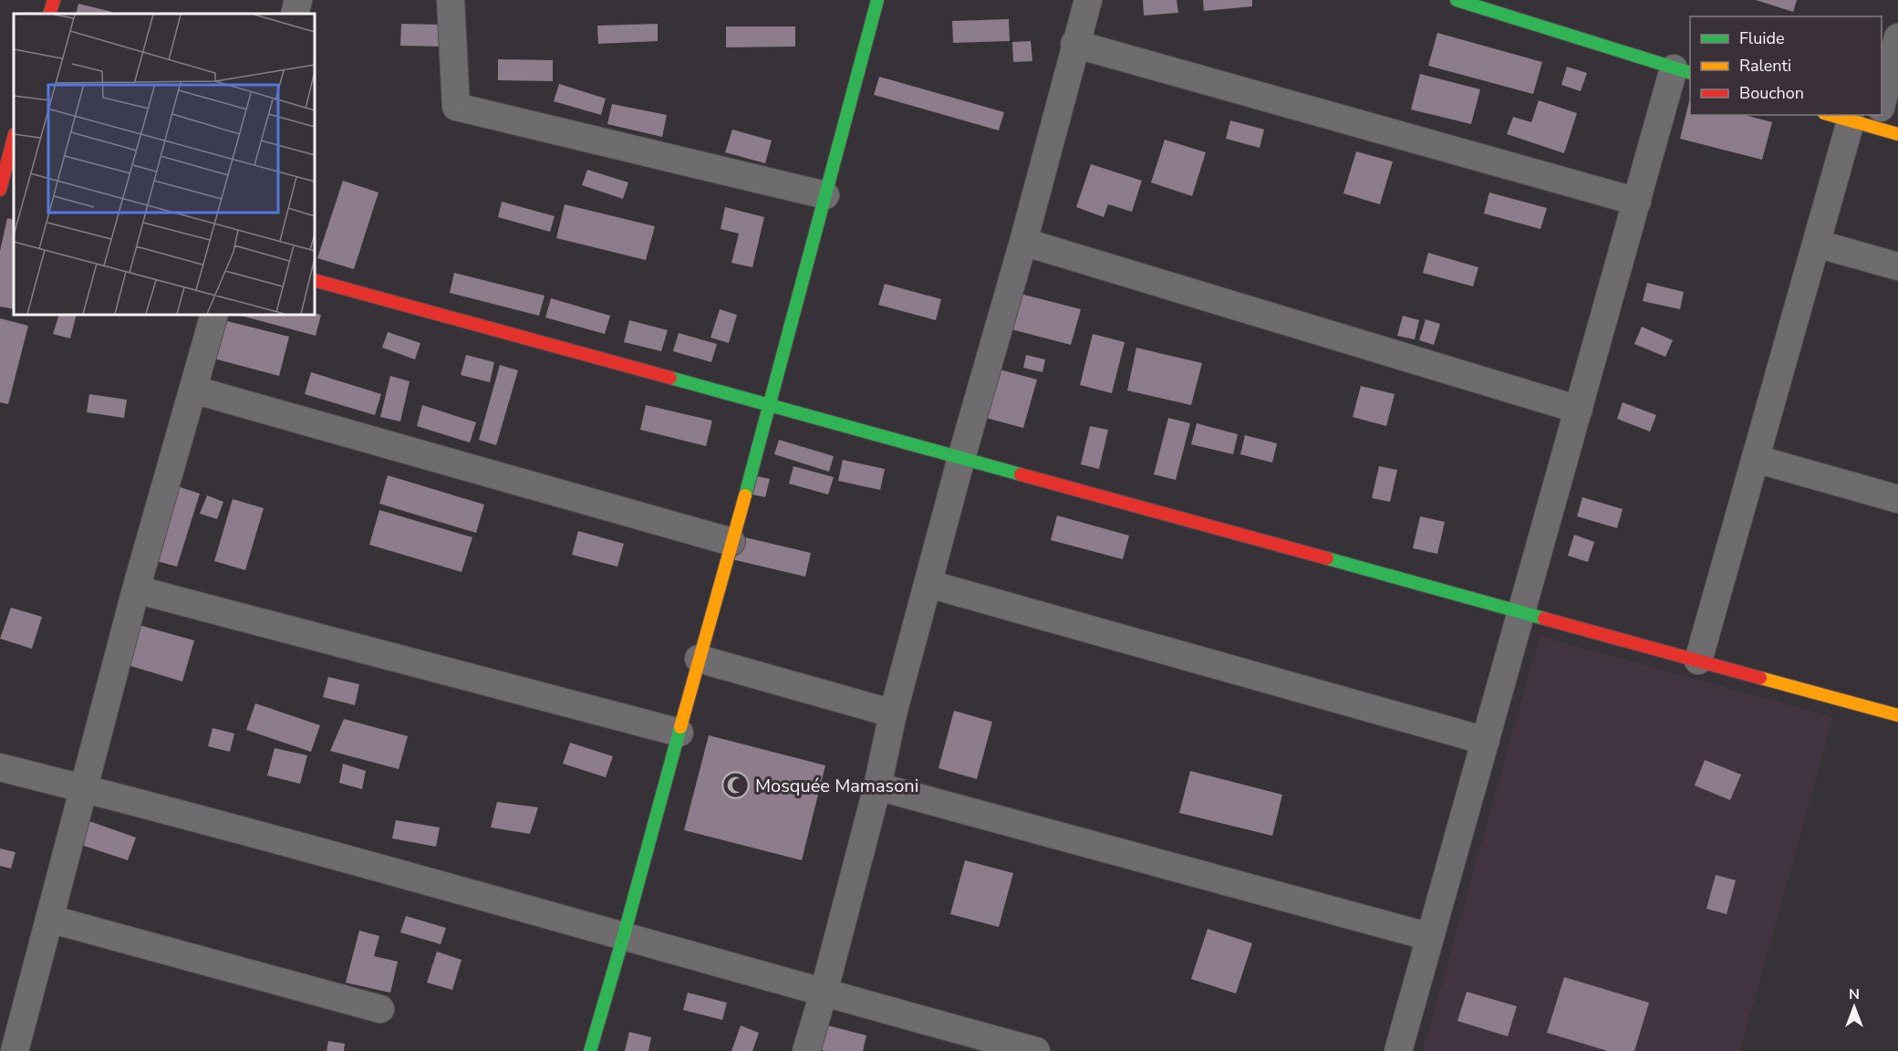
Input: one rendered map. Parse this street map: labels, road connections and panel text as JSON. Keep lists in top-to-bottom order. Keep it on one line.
{"places":{"mosque":["Mosquée Mamasoni"]},"legend":["Fluide","Ralenti","Bouchon"],"north":"top"}
